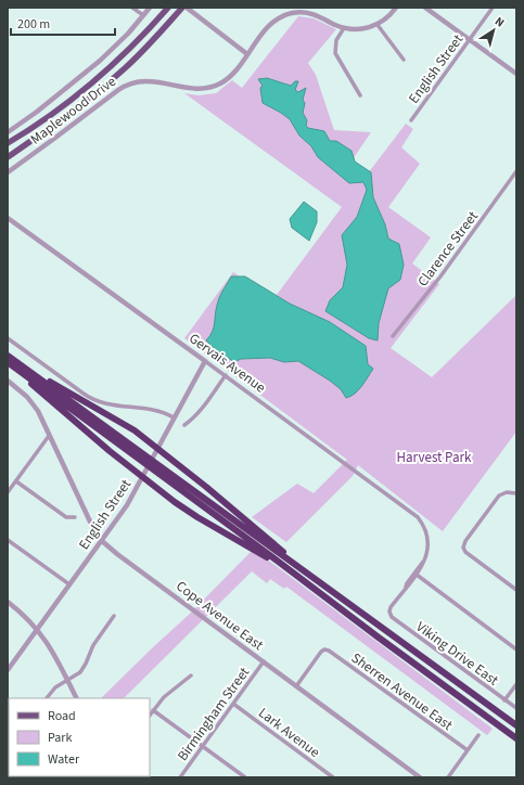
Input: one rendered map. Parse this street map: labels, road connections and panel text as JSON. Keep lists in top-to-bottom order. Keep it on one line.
{"streets":{"street":["English Street","Maplewood Drive","Clarence Street","Gervais Avenue","Cope Avenue East","Viking Drive East","Sherren Avenue East","Birmingham Street","Lark Avenue"]},"crossings":[["English Street","Gervais Avenue"],["English Street","Cope Avenue East"],["Cope Avenue East","Sherren Avenue East"],["Cope Avenue East","Birmingham Street"],["Birmingham Street","Lark Avenue"]],"parks":["Harvest Park"],"legend":["Road","Park","Water"],"scale_bar":"200 m","north":"top right"}
